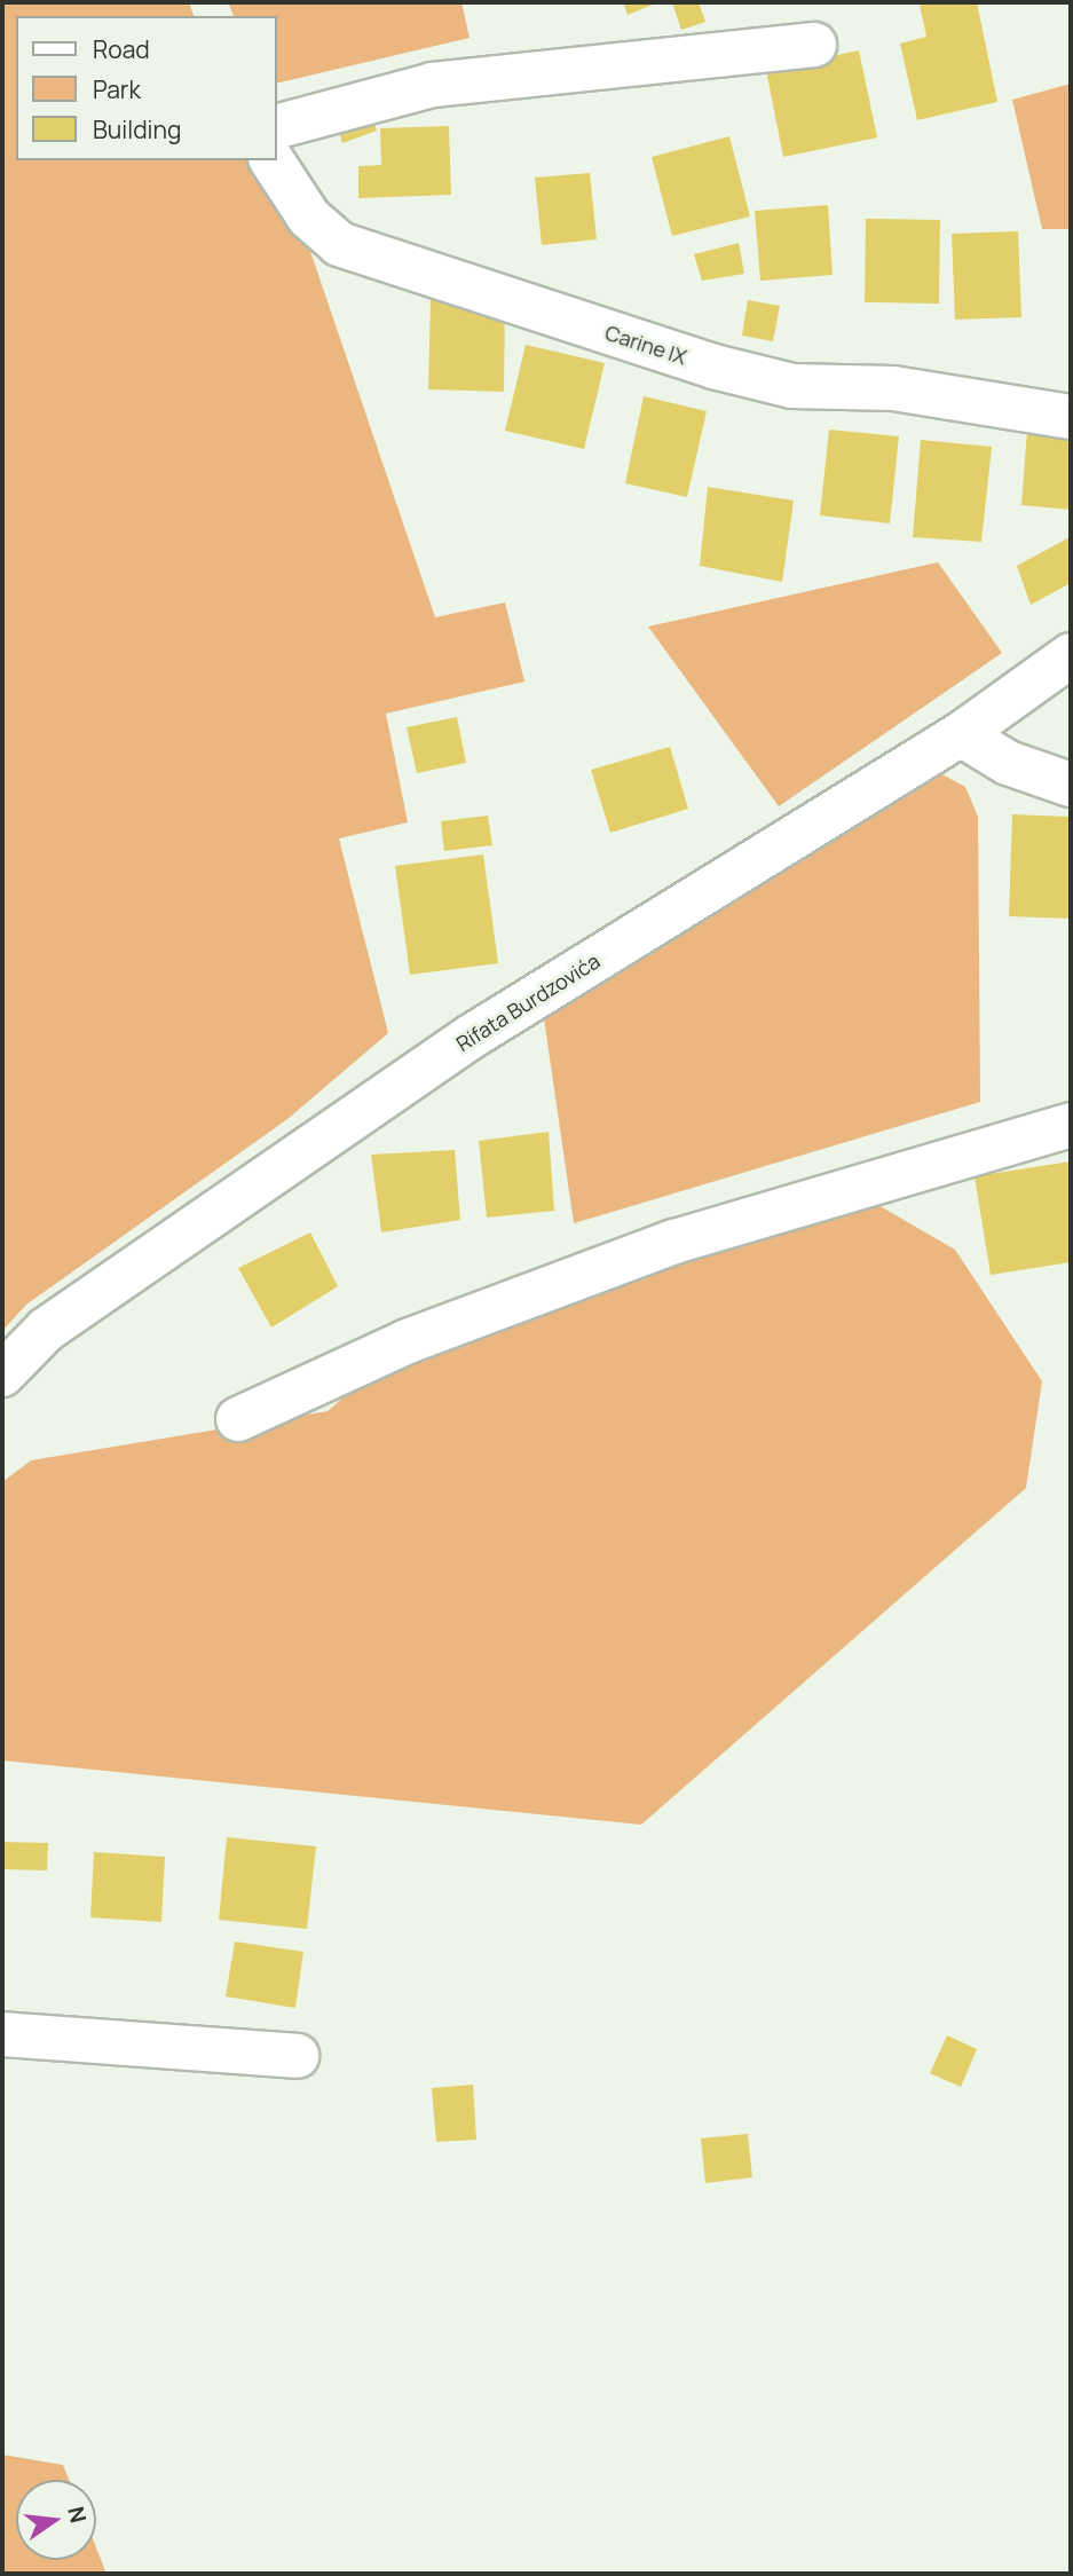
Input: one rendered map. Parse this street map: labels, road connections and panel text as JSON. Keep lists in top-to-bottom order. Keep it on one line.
{"streets":{"street":["Carine IX","Rifata Burdzovića"]},"legend":["Road","Park","Building"],"north":"right"}
